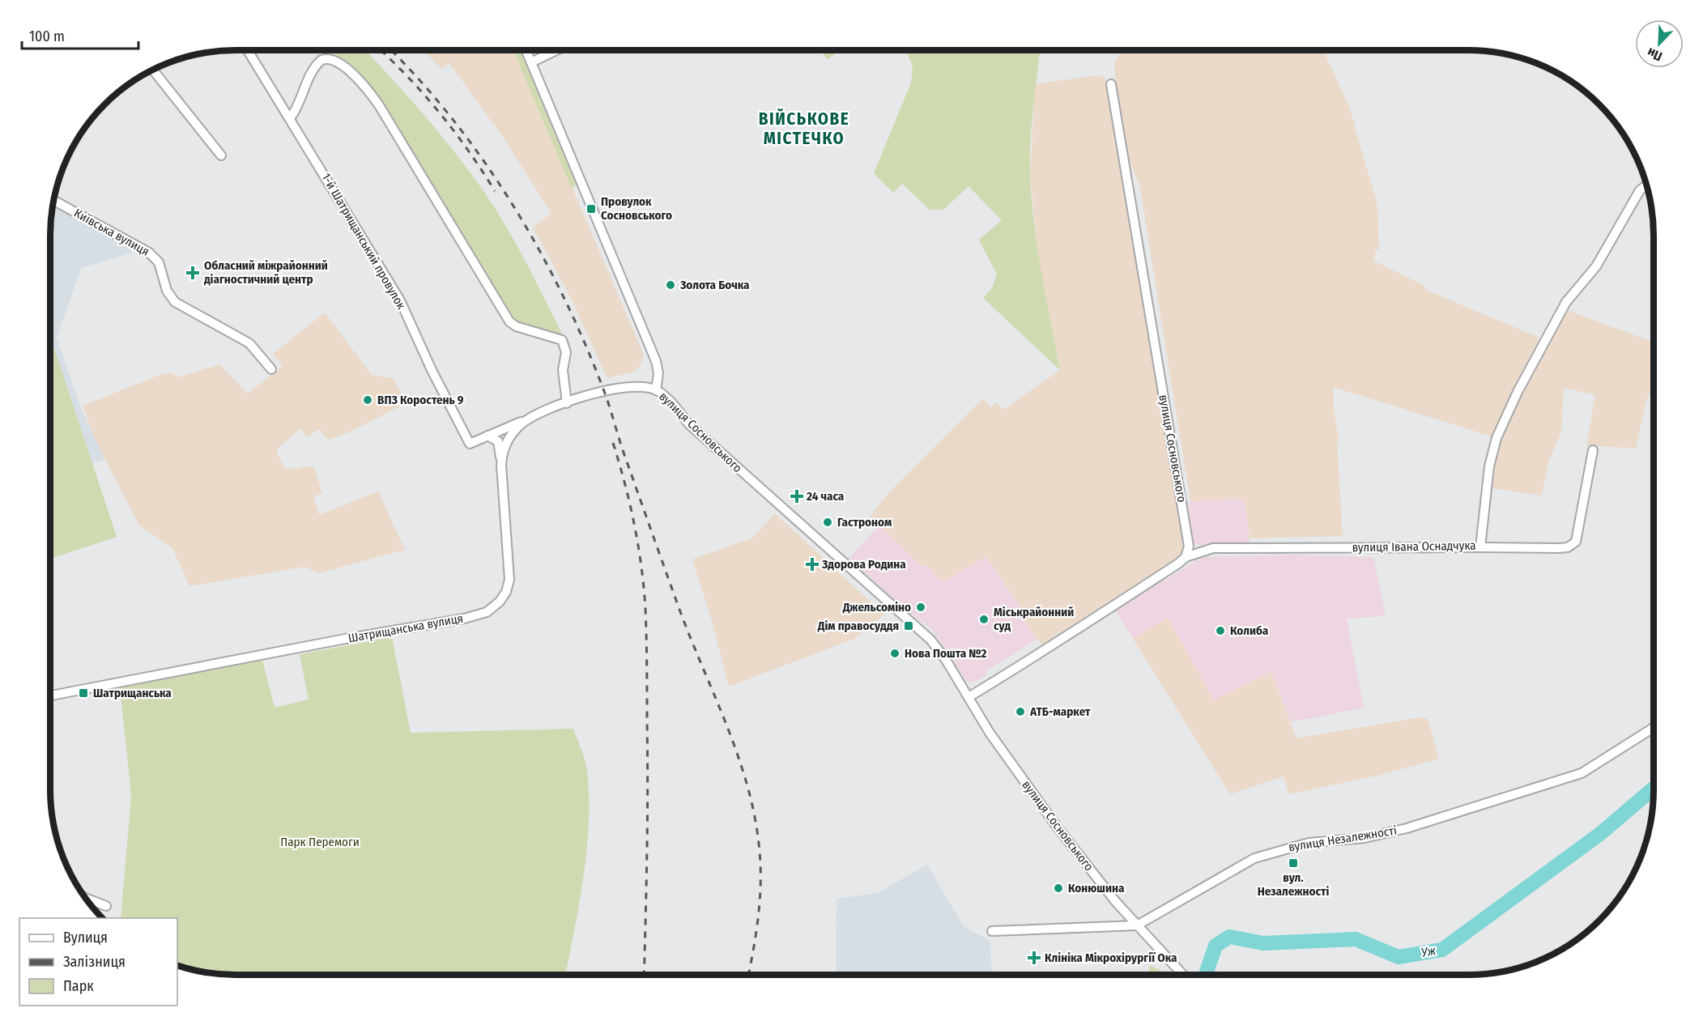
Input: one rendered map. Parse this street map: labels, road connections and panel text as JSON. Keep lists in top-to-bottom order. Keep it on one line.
{"streets":{"street":["Київська вулиця","1-й Шатрищанський провулок","вулиця Сосновського","вулиця Івана Оснадчука","Шатрищанська вулиця","вулиця Незалежності"]},"crossings":[["1-й Шатрищанський провулок","Шатрищанська вулиця"],["вулиця Сосновського","вулиця Івана Оснадчука"],["вулиця Сосновського","Шатрищанська вулиця"],["вулиця Сосновського","вулиця Незалежності"]],"districts":["ВІЙСЬКОВЕ МІСТЕЧКО"],"water":["Уж"],"parks":["Парк Перемоги"],"places":{"transit":["Провулок Сосновського","Дім правосуддя","Шатрищанська","вул. Незалежності"],"health":["Обласний міжрайонний діагностичний центр","24 часа","Здорова Родина","Клініка Мікрохірургії Ока"],"other":["Золота Бочка","ВПЗ Коростень 9","Гастроном","Джельсоміно","Міськрайонний суд","Колиба","Нова Пошта №2","АТБ-маркет","Конюшина"]},"legend":["Вулиця","Залізниця","Парк"],"scale_bar":"100 m","north":"bottom left"}
